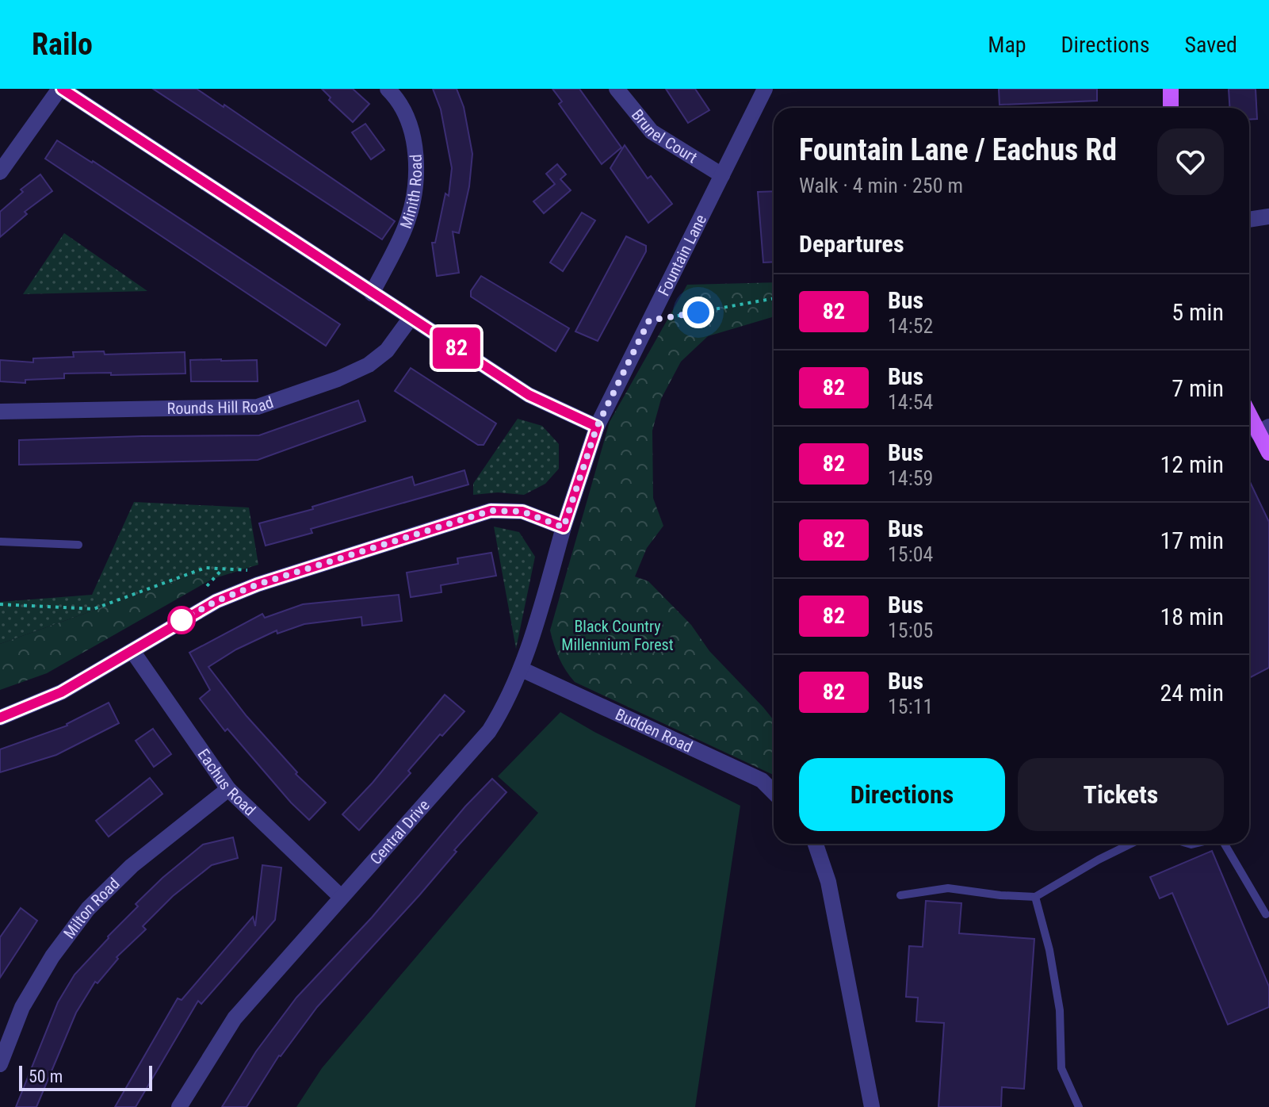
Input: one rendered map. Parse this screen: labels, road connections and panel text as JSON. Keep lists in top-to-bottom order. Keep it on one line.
{"streets":{"street":["Brunel Court","Minith Road","Fountain Lane","Rounds Hill Road","Budden Road","Eachus Road","Central Drive","Milton Road"]},"crossings":[["Brunel Court","Fountain Lane"],["Fountain Lane","Central Drive"],["Budden Road","Central Drive"],["Eachus Road","Central Drive"],["Eachus Road","Milton Road"]],"parks":["Black Country Millennium Forest"],"lines":["bus line 82"],"scale_bar":"50 m","page":{"header":"Railo","nav":["Map","Directions","Saved"],"on_map":"82","heading":[["Fountain Lane / Eachus Rd","Walk · 4 min · 250 m"],"Departures"],"list":[{"mark":"82","name":"Bus","note":"14:52","value":"5 min"},{"mark":"82","name":"Bus","note":"14:54","value":"7 min"},{"mark":"82","name":"Bus","note":"14:59","value":"12 min"},{"mark":"82","name":"Bus","note":"15:04","value":"17 min"},{"mark":"82","name":"Bus","note":"15:05","value":"18 min"},{"mark":"82","name":"Bus","note":"15:11","value":"24 min"}],"buttons":["Directions","Tickets"],"scale":"50 m"}}
